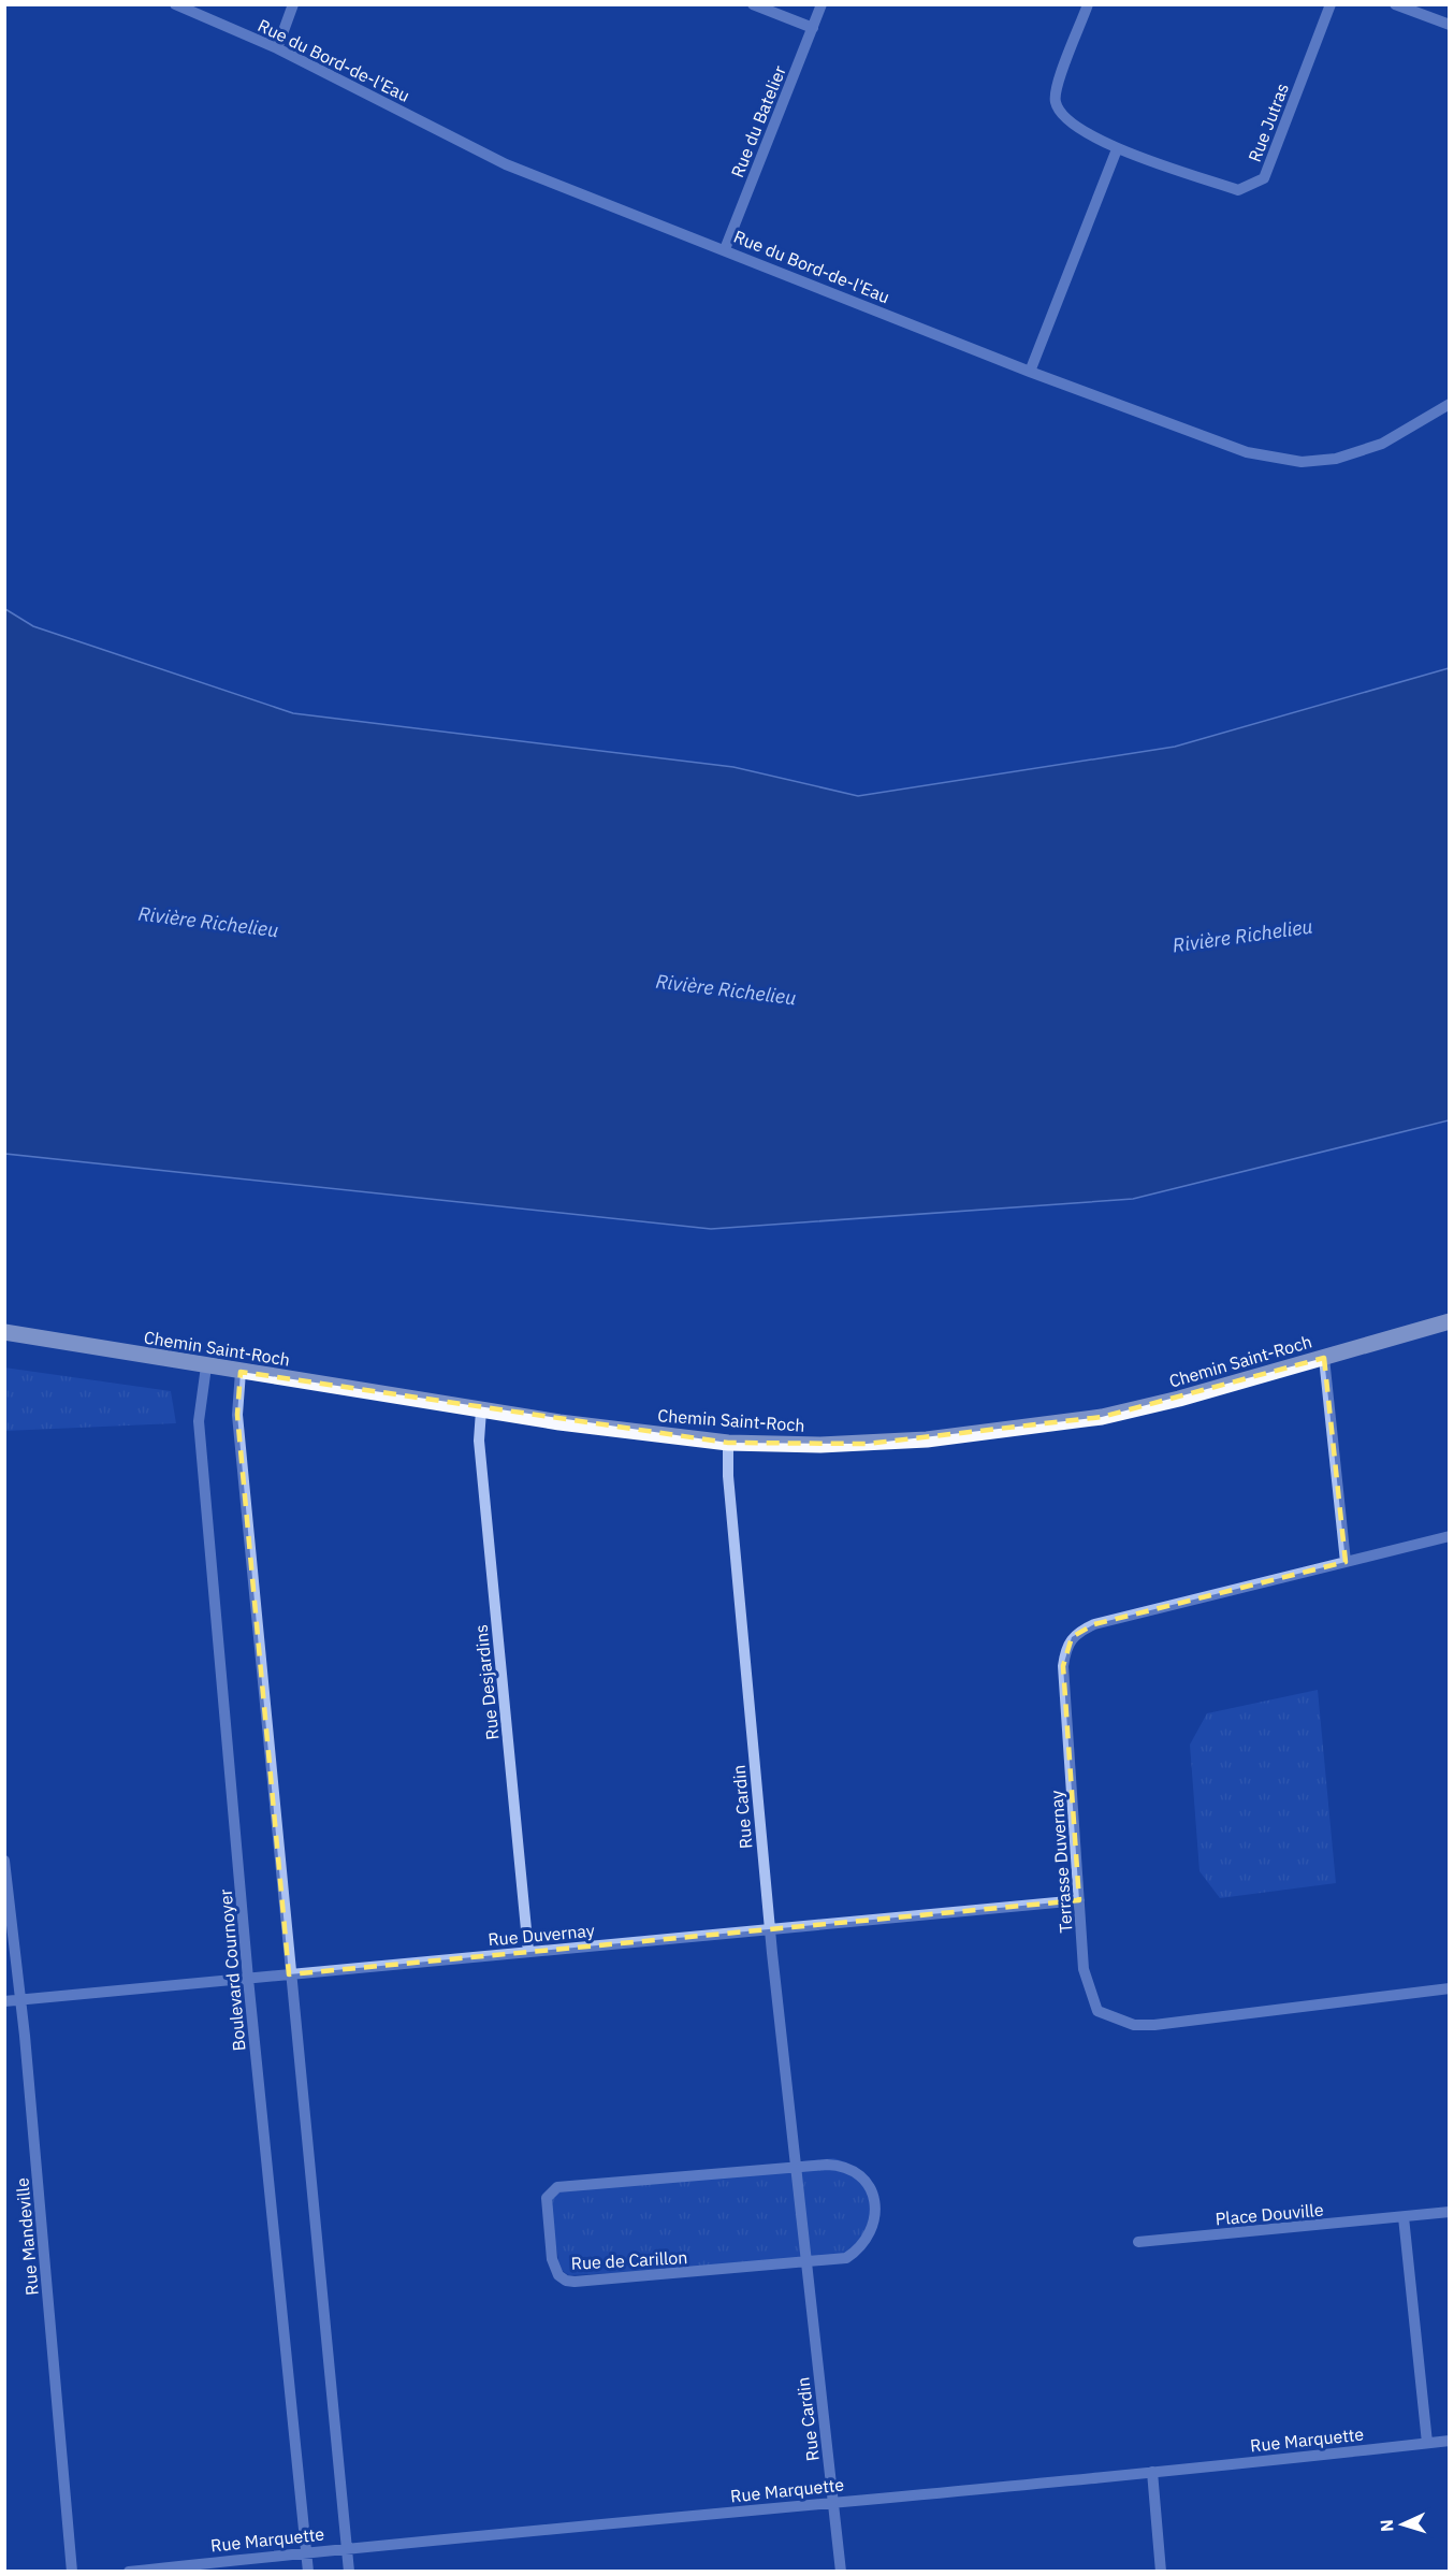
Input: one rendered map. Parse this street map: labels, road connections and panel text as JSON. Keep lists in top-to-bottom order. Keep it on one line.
{"streets":{"main road":["Chemin Saint-Roch"],"street":["Rue du Bord-de-l'Eau","Rue du Batelier","Rue Jutras","Rue Desjardins","Rue Cardin","Terrasse Duvernay","Rue Duvernay","Boulevard Cournoyer","Place Douville","Rue Mandeville","Rue de Carillon","Rue Marquette"]},"crossings":[["Rue du Bord-de-l'Eau","Rue du Batelier"],["Chemin Saint-Roch","Rue Desjardins"],["Chemin Saint-Roch","Rue Cardin"],["Chemin Saint-Roch","Boulevard Cournoyer"],["Rue Desjardins","Rue Duvernay"],["Rue Cardin","Rue Duvernay"],["Rue Cardin","Rue de Carillon"],["Rue Cardin","Rue Marquette"],["Terrasse Duvernay","Rue Duvernay"],["Rue Duvernay","Boulevard Cournoyer"],["Rue Duvernay","Rue Mandeville"],["Boulevard Cournoyer","Rue Marquette"]],"water":["Rivière Richelieu"],"north":"left"}
